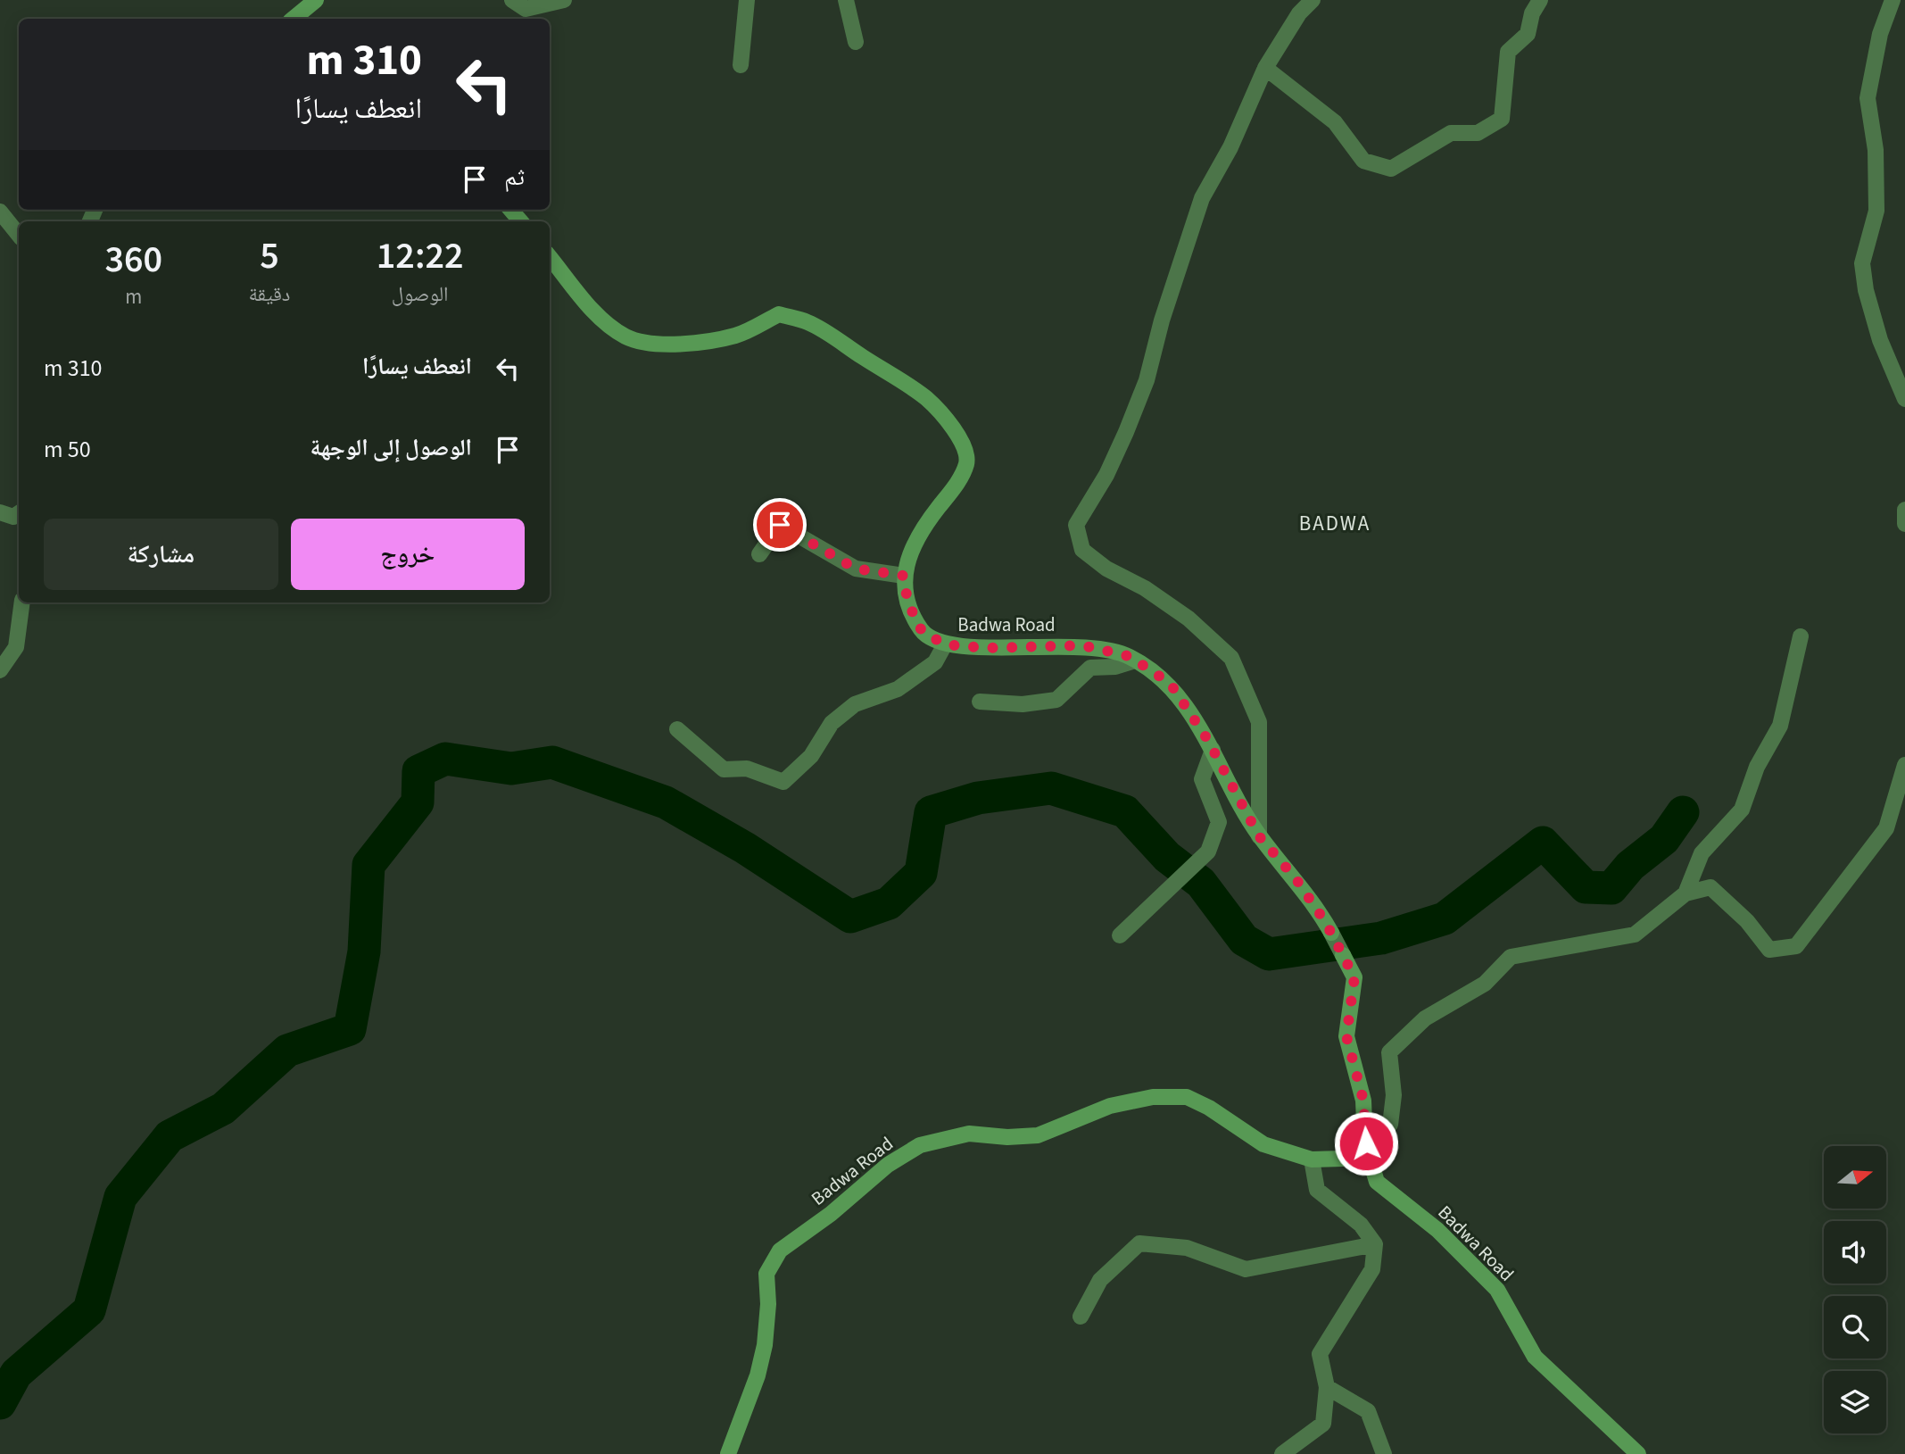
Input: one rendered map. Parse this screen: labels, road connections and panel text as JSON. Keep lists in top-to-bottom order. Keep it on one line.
{"streets":{"street":["Badwa Road"]},"districts":["BADWA"],"north":"right","page":{"turn":["310 m","انعطف يسارًا"],"then":"ثم","eta":["12:22","الوصول","5","دقيقة","360","m"],"list":[{"name":"انعطف يسارًا","value":"310 m"},{"name":"الوصول إلى الوجهة","value":"50 m"}],"buttons":["خروج","مشاركة"]}}
